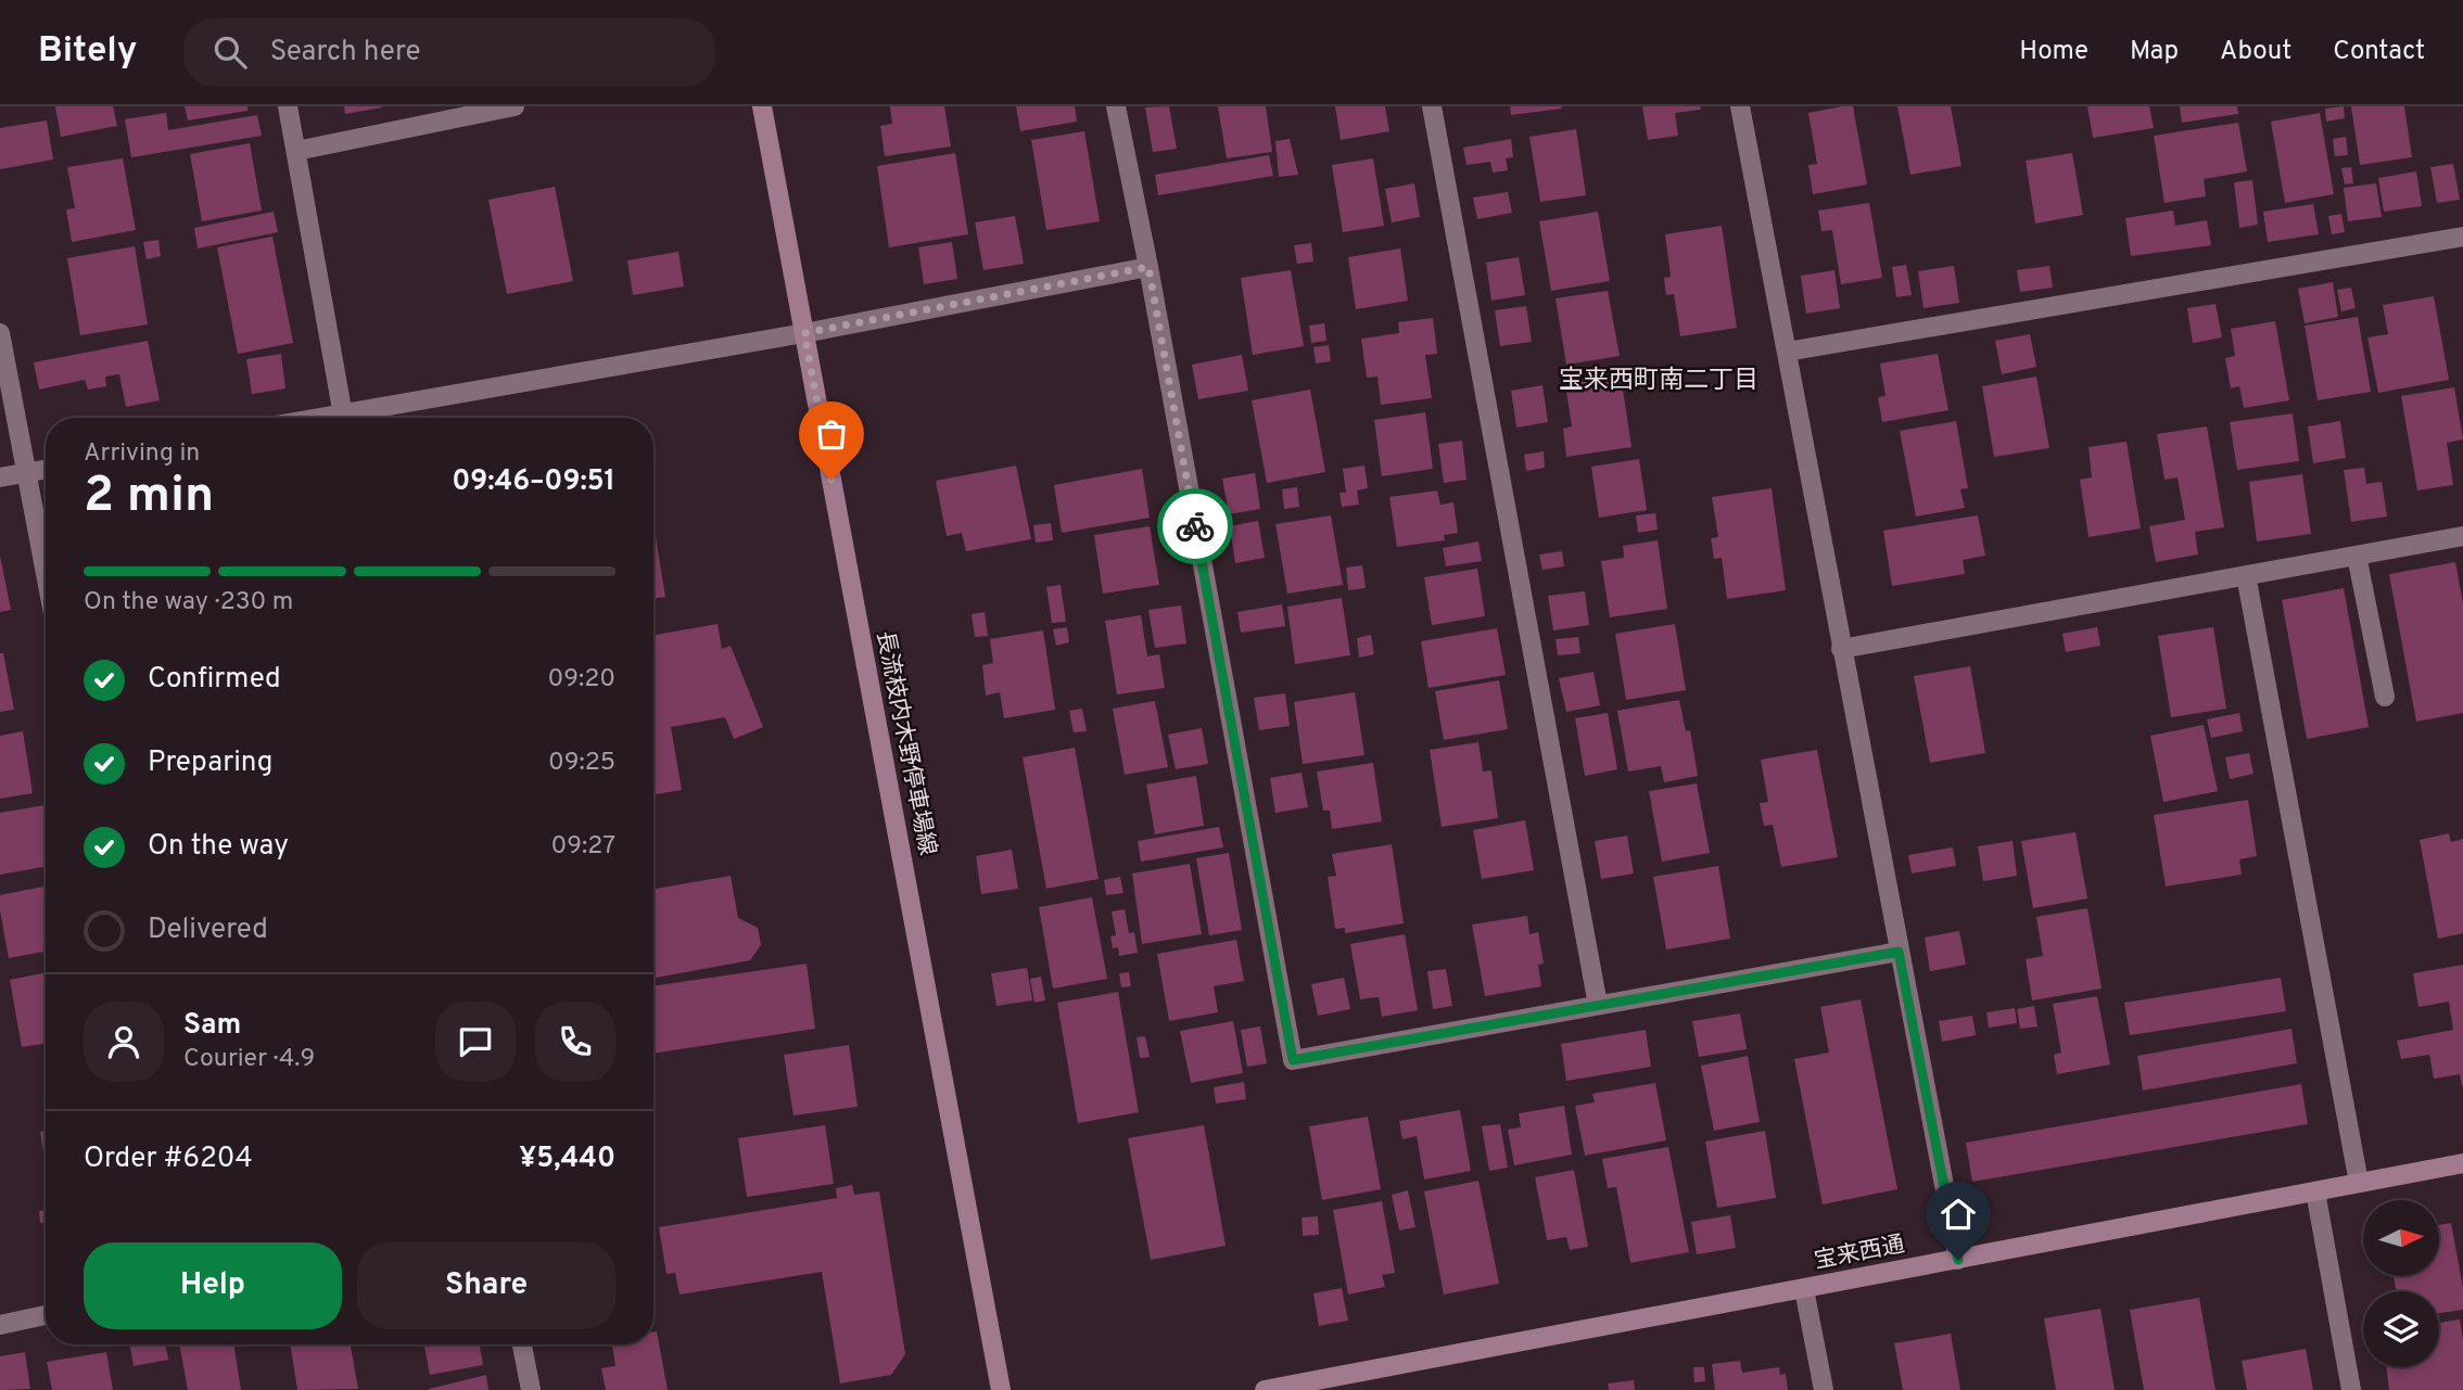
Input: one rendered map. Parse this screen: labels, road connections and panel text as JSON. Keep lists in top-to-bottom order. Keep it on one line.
{"streets":{"main road":["長流枝内木野停車場線","宝来西通"]},"districts":["宝来西町南二丁目"],"north":"right","page":{"header":"Bitely","search":"Search here","nav":["Home","Map","About","Contact"],"heading":["2 min","Arriving in","09:46–09:51"],"panel":["Sam","Courier · 4.9","Order #6204","¥5,440"],"bar":"On the way · 230 m","list":[["Confirmed","09:20"],["Preparing","09:25"],["On the way","09:27"],"Delivered"],"buttons":["Help","Share"]}}
